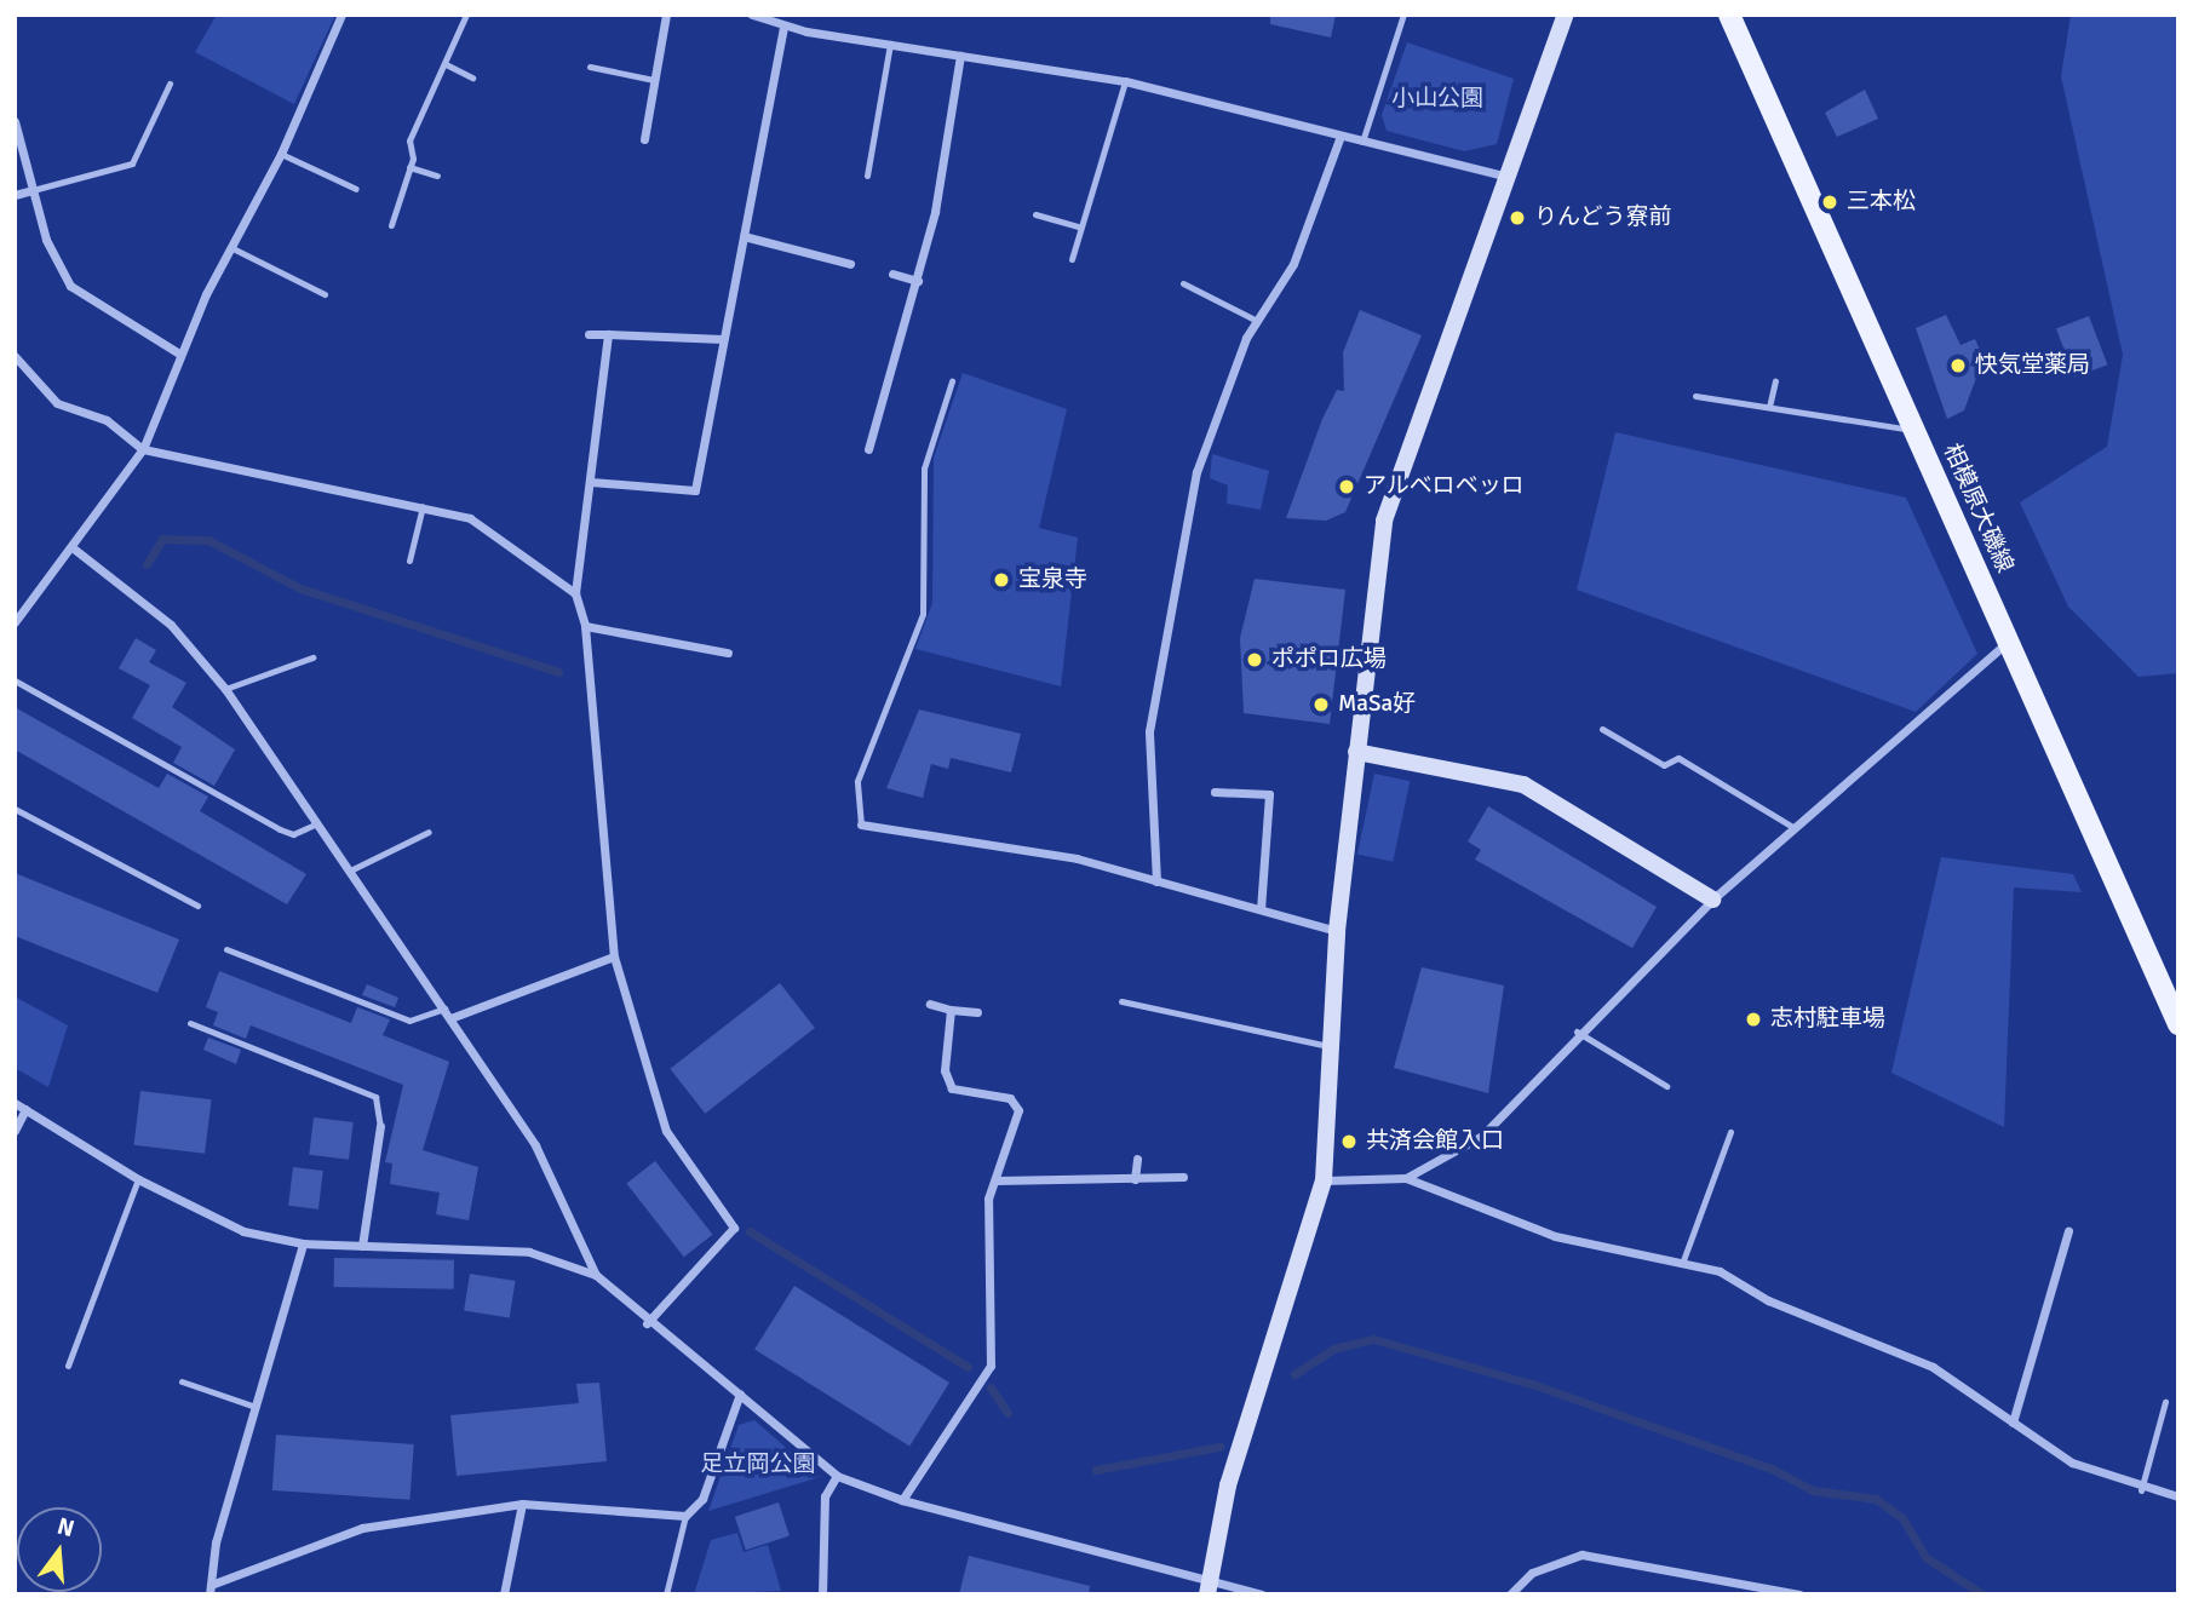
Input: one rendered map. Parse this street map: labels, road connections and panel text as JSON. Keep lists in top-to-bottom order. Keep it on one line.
{"streets":{"main road":["相模原大磯線"]},"parks":["小山公園","足立岡公園"],"places":["三本松","りんどう寮前","快気堂薬局","アルベロベッロ","宝泉寺","ポポロ広場","MaSa好","志村駐車場","共済会館入口"],"north":"top"}
